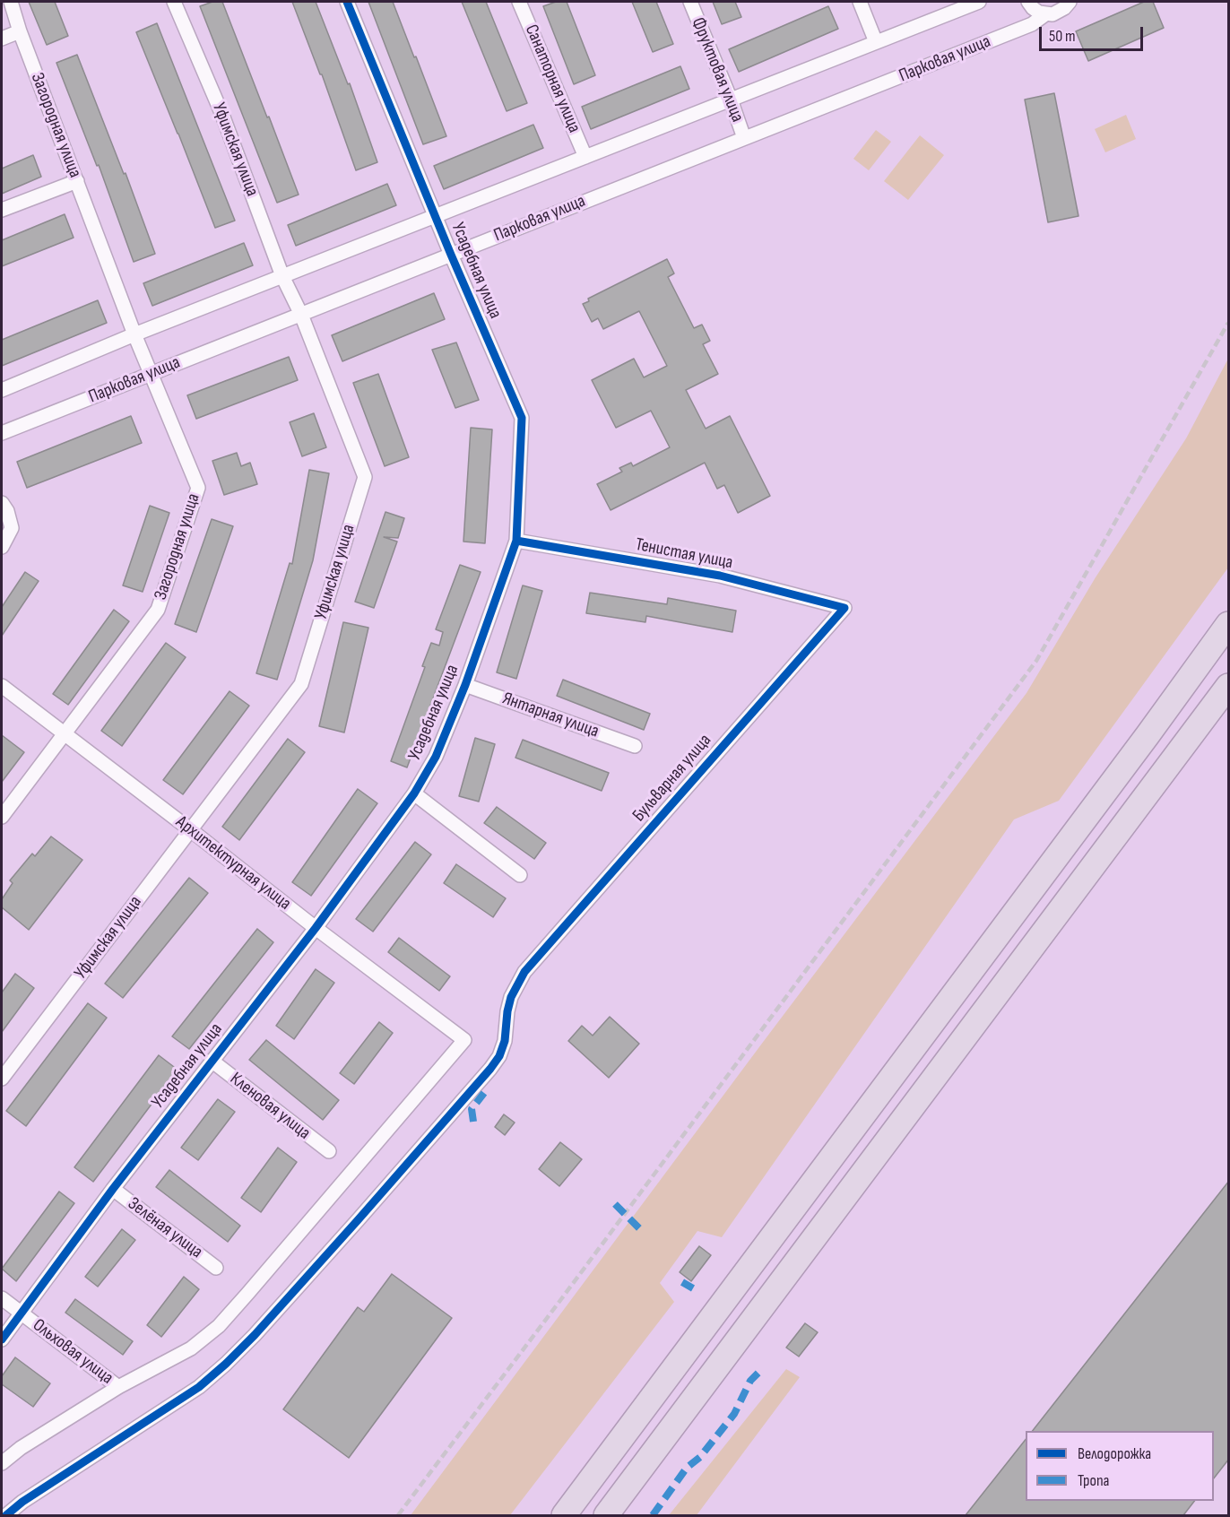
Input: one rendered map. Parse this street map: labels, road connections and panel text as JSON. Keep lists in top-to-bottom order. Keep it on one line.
{"streets":{"street":["Парковая улица","Фруктовая улица","Санаторная улица","Загородная улица","Уфимская улица","Усадебная улица","Тенистая улица","Янтарная улица","Бульварная улица","Архитектурная улица","Кленовая улица","Зелёная улица","Ольховая улица"]},"crossings":[["Парковая улица","Фруктовая улица"],["Парковая улица","Загородная улица"],["Парковая улица","Уфимская улица"],["Парковая улица","Усадебная улица"],["Загородная улица","Архитектурная улица"],["Уфимская улица","Архитектурная улица"],["Усадебная улица","Тенистая улица"],["Усадебная улица","Янтарная улица"],["Усадебная улица","Архитектурная улица"],["Усадебная улица","Кленовая улица"],["Усадебная улица","Зелёная улица"],["Усадебная улица","Ольховая улица"],["Тенистая улица","Бульварная улица"],["Архитектурная улица","Ольховая улица"]],"legend":["Велодорожка","Тропа"],"scale_bar":"50 m"}
